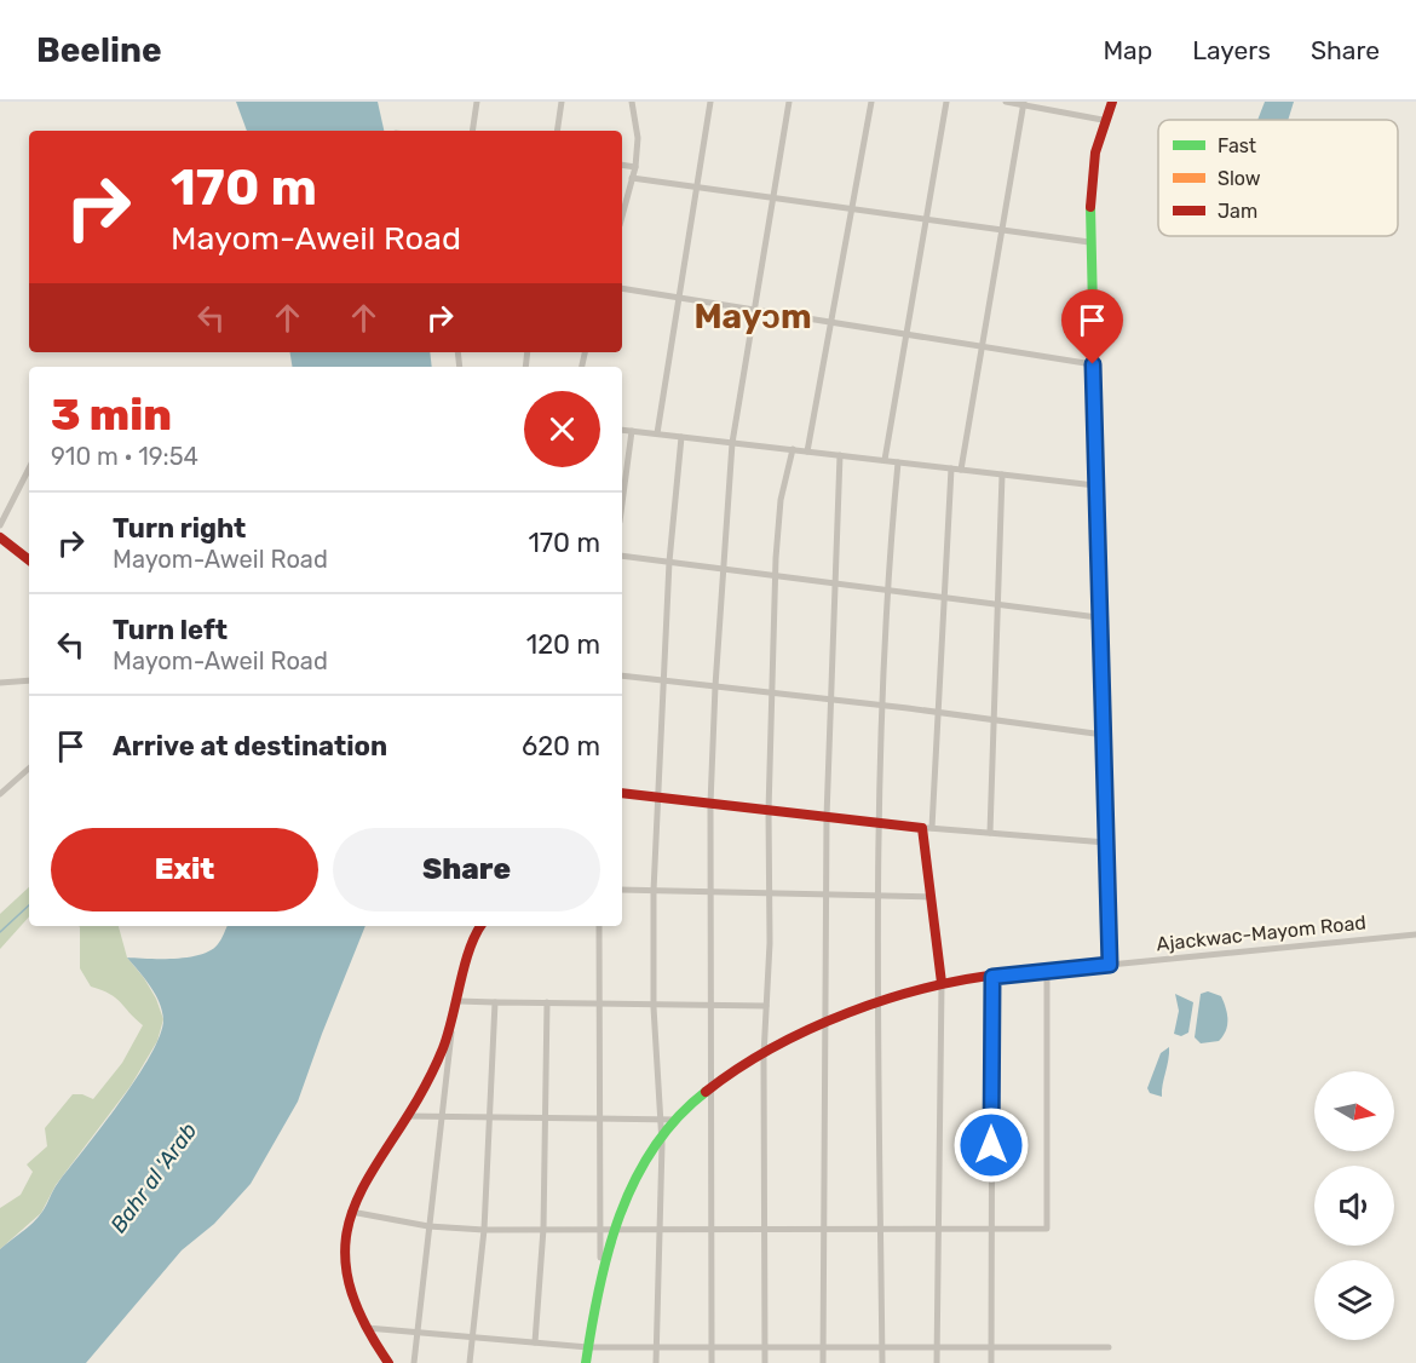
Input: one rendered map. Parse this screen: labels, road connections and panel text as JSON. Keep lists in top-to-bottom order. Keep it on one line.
{"streets":{"street":["Ajackwac-Mayom Road"]},"districts":["Mayɔm"],"water":["Bahr al 'Arab"],"legend":["Fast","Slow","Jam"],"north":"right","page":{"header":"Beeline","nav":["Map","Layers","Share"],"turn":["170 m","Mayom-Aweil Road"],"heading":["3 min","910 m · 19:54"],"list":[{"name":"Turn right","note":"Mayom-Aweil Road","value":"170 m"},{"name":"Turn left","note":"Mayom-Aweil Road","value":"120 m"},{"name":"Arrive at destination","value":"620 m"}],"buttons":["Exit","Share"]}}
